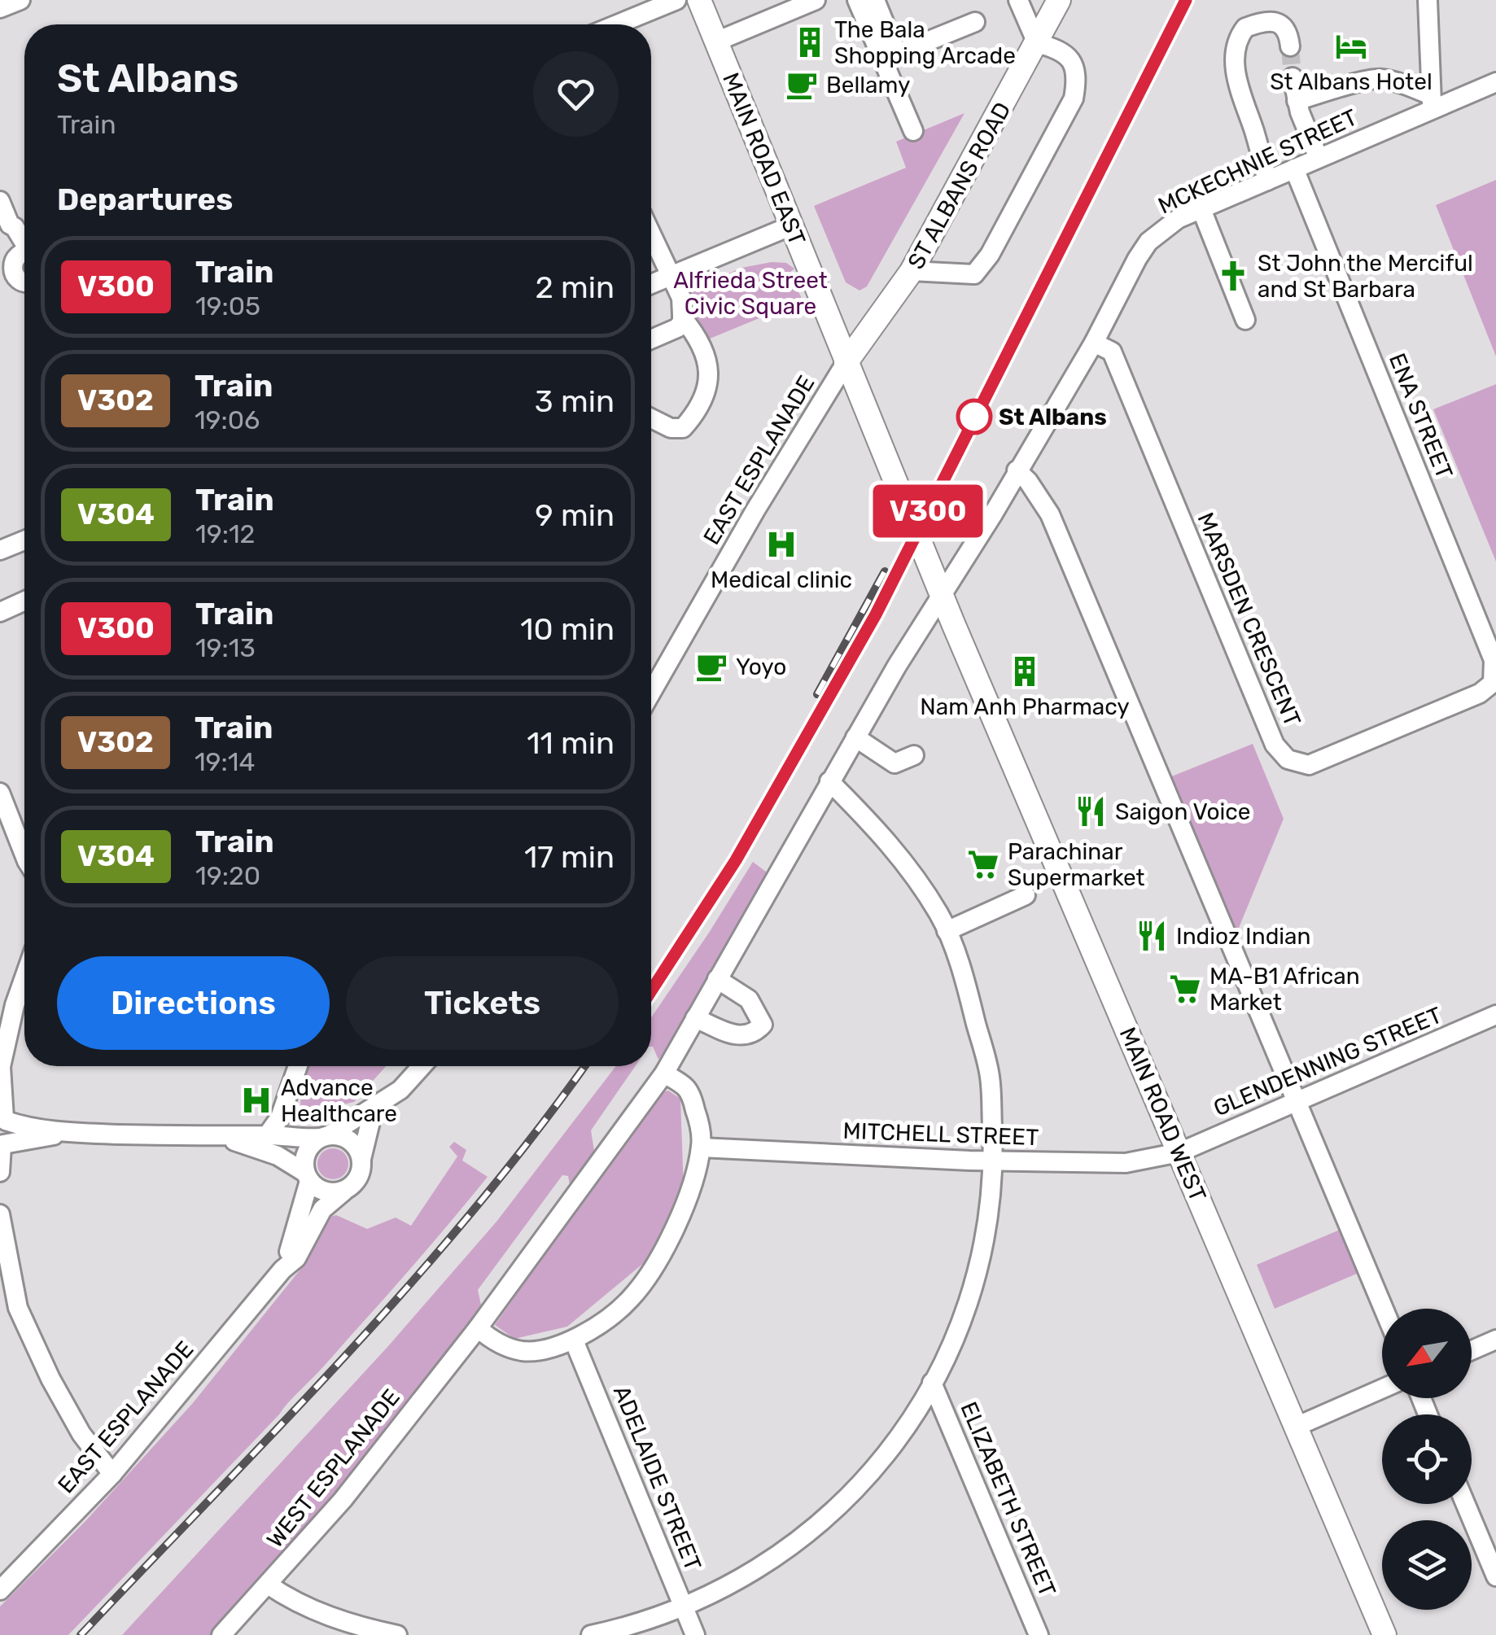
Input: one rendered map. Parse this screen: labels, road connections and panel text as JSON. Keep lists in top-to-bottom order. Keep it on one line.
{"streets":{"main road":["MAIN ROAD EAST","ST ALBANS ROAD","MAIN ROAD WEST"],"street":["MCKECHNIE STREET","ENA STREET","EAST ESPLANADE","MARSDEN CRESCENT","GLENDENNING STREET","MITCHELL STREET","WEST ESPLANADE","ADELAIDE STREET","ELIZABETH STREET"]},"crossings":[["MAIN ROAD EAST","MCKECHNIE STREET"],["MAIN ROAD EAST","ST ALBANS ROAD"],["MAIN ROAD EAST","EAST ESPLANADE"],["MAIN ROAD EAST","MAIN ROAD WEST"],["MAIN ROAD EAST","WEST ESPLANADE"],["MCKECHNIE STREET","ENA STREET"],["MCKECHNIE STREET","MARSDEN CRESCENT"],["MCKECHNIE STREET","MAIN ROAD WEST"],["MCKECHNIE STREET","WEST ESPLANADE"],["ST ALBANS ROAD","EAST ESPLANADE"],["ENA STREET","MARSDEN CRESCENT"],["GLENDENNING STREET","MAIN ROAD WEST"],["GLENDENNING STREET","MITCHELL STREET"],["MAIN ROAD WEST","MITCHELL STREET"],["MAIN ROAD WEST","WEST ESPLANADE"]],"parks":["Alfrieda Street Civic Square"],"places":{"building":["The Bala Shopping Arcade","Nam Anh Pharmacy"],"hotel":["St Albans Hotel"],"cafe":["Bellamy","Yoyo"],"church":["St John the Merciful and St Barbara"],"other":["St Albans"],"hospital":["Medical clinic","Advance Healthcare"],"restaurant":["Saigon Voice","Indioz Indian"],"supermarket":["Parachinar Supermarket","MA-B1 African Market"]},"north":"bottom left","page":{"on_map":"V300","heading":[["St Albans","Train"],"Departures"],"list":[{"mark":"V300","name":"Train","note":"19:05","value":"2 min"},{"mark":"V302","name":"Train","note":"19:06","value":"3 min"},{"mark":"V304","name":"Train","note":"19:12","value":"9 min"},{"mark":"V300","name":"Train","note":"19:13","value":"10 min"},{"mark":"V302","name":"Train","note":"19:14","value":"11 min"},{"mark":"V304","name":"Train","note":"19:20","value":"17 min"}],"buttons":["Directions","Tickets"]}}
